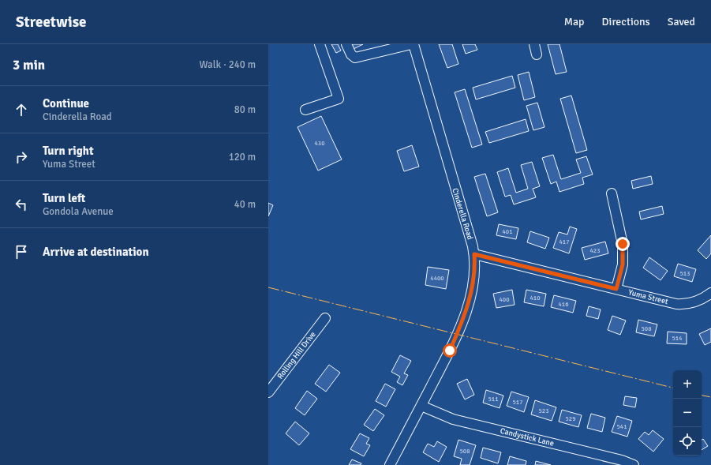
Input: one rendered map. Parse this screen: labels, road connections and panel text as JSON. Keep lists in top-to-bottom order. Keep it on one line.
{"streets":{"street":["Cinderella Road","Yuma Street","Rolling Hill Drive","Candystick Lane"]},"crossings":[["Cinderella Road","Yuma Street"],["Cinderella Road","Candystick Lane"]],"house_numbers":["430","401","417","423","513","4400","410","400","416","508","514","511","517","523","529","541","508"],"page":{"header":"Streetwise","nav":["Map","Directions","Saved"],"heading":["3 min","Walk · 240 m"],"list":[["Continue","Cinderella Road","80 m"],["Turn right","Yuma Street","120 m"],["Turn left","Gondola Avenue","40 m"],"Arrive at destination"],"map_buttons":["+","−"]}}
